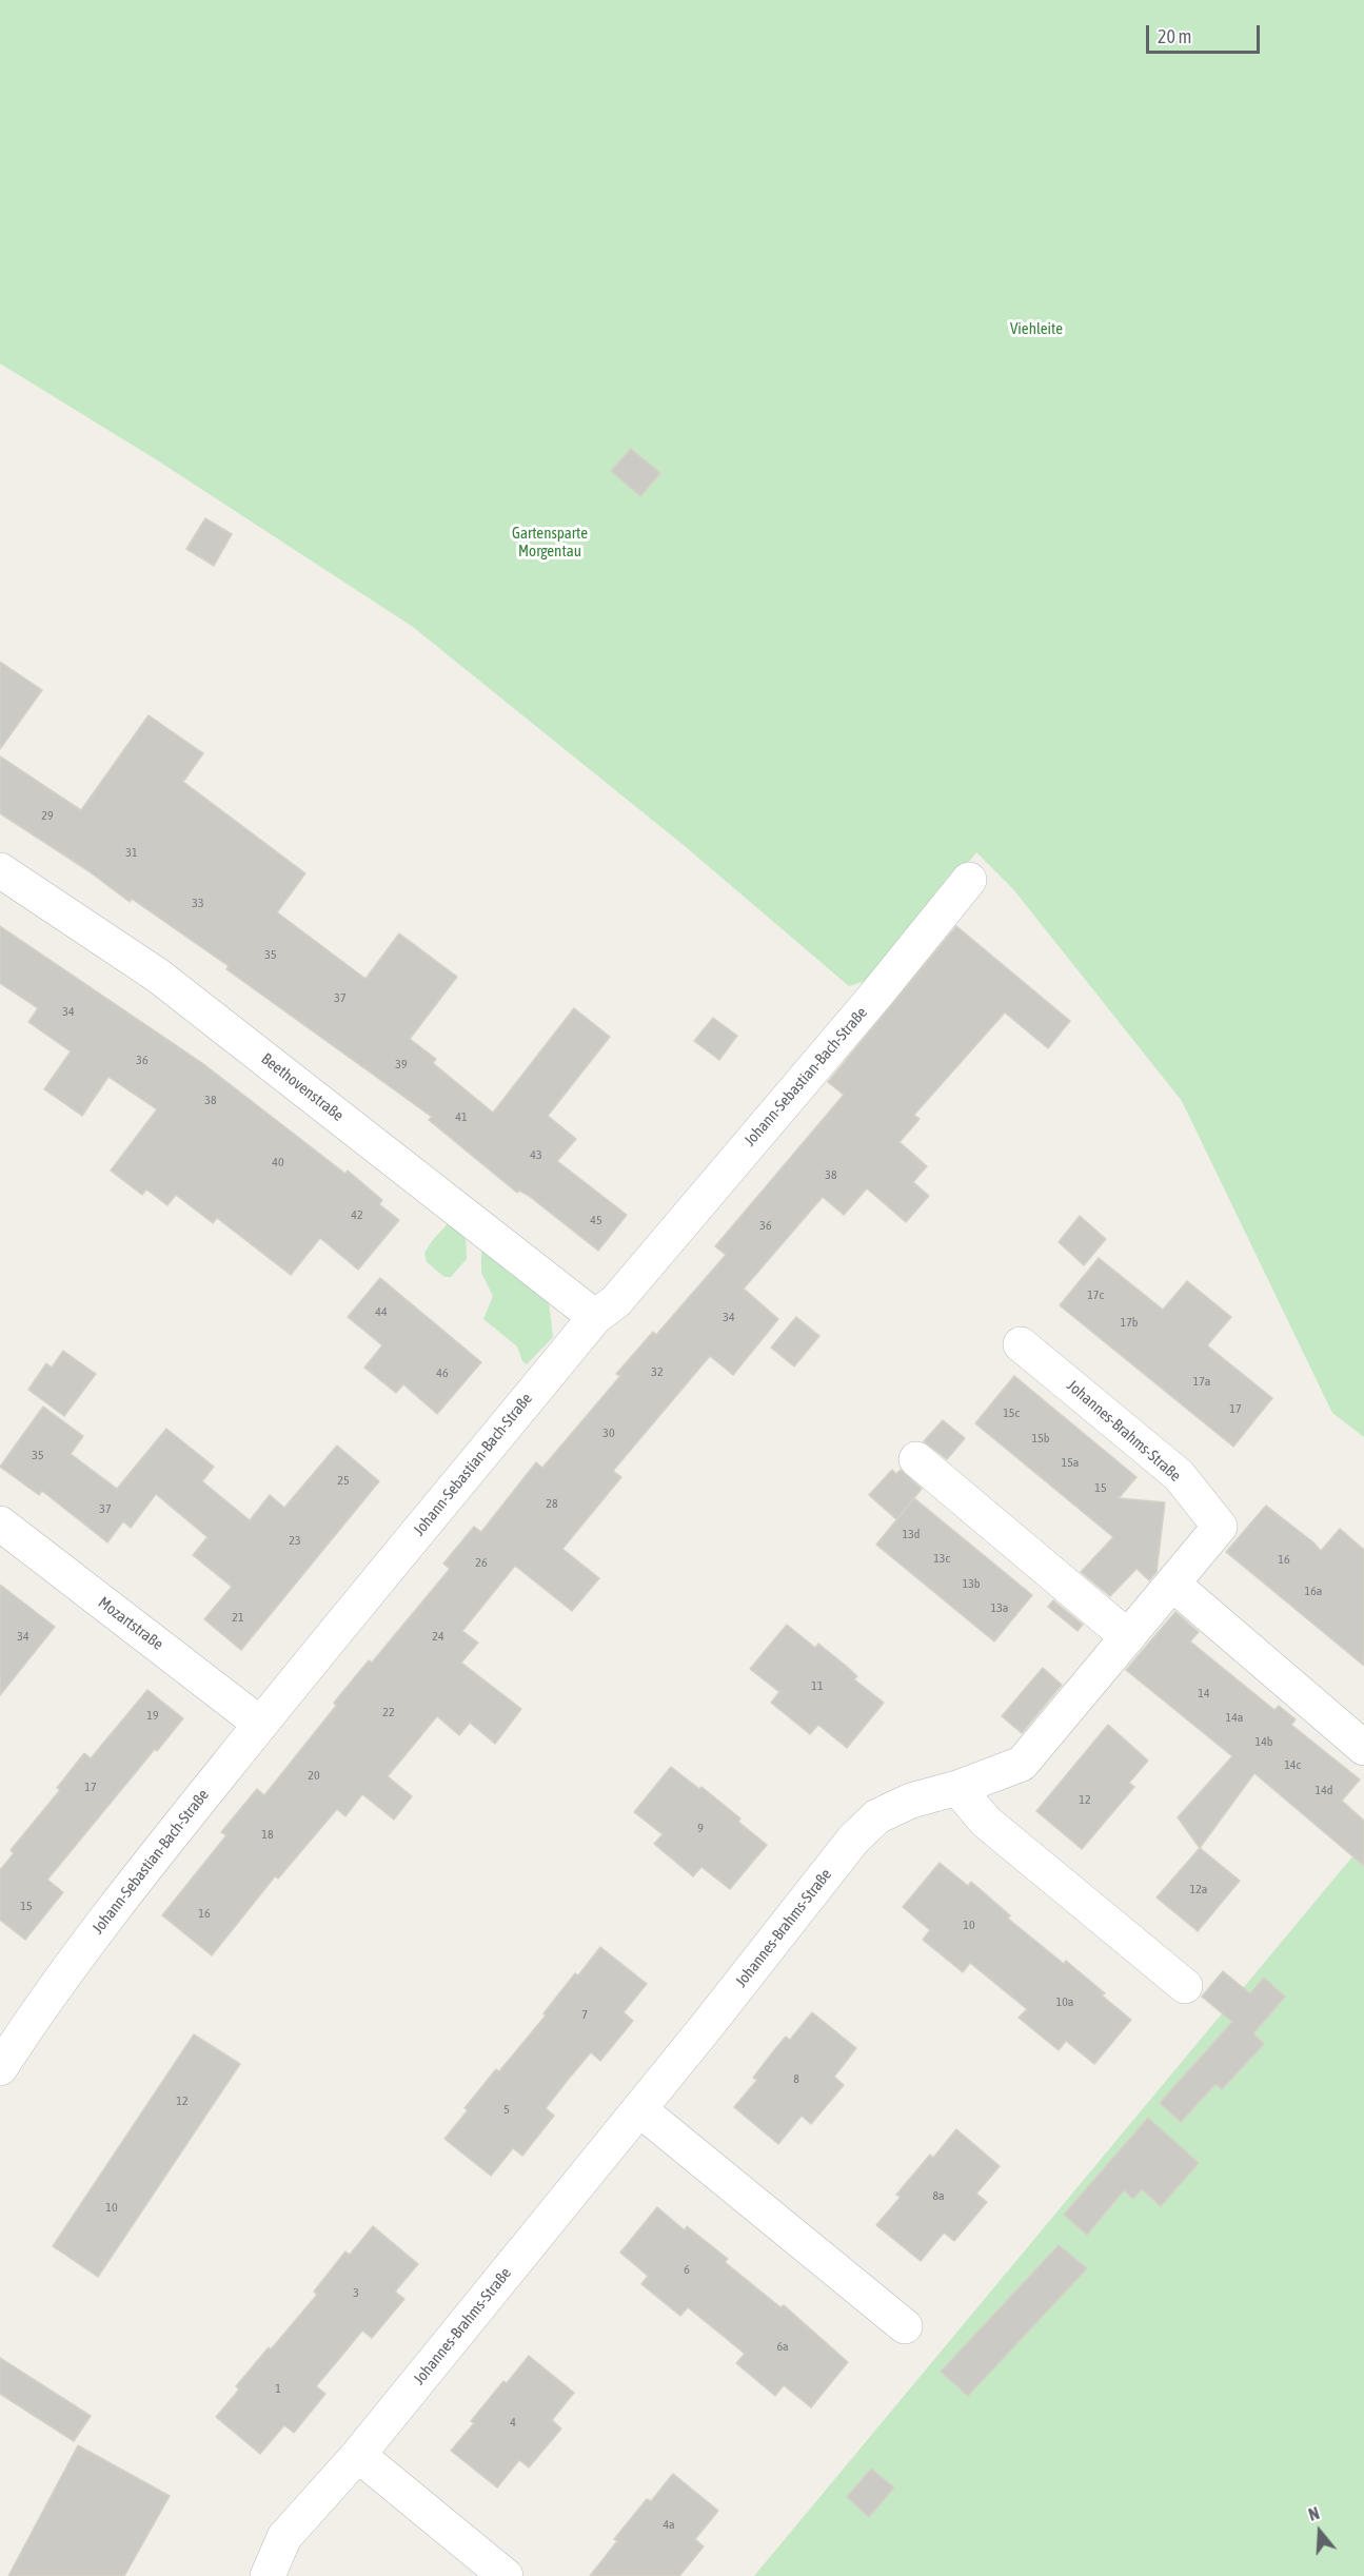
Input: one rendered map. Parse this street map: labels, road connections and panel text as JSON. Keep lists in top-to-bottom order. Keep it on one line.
{"streets":{"street":["Johann-Sebastian-Bach-Straße","Beethovenstraße","Johannes-Brahms-Straße","Mozartstraße"]},"crossings":[["Johann-Sebastian-Bach-Straße","Beethovenstraße"],["Johann-Sebastian-Bach-Straße","Mozartstraße"]],"parks":["Viehleite","Gartensparte Morgentau"],"house_numbers":["29","31","33","35","37","34","36","39","38","41","43","40","38","42","45","36","17c","44","34","17b","32","46","17a","17","15c","30","15b","35","15a","25","15","28","37","13d","23","13c","16","26","13b","16a","13a","21","34","24","11","14","22","19","14a","14b","14c","20","17","14d","12","9","18","12a","15","16","10","10a","7","8","12","5","8a","10","6","3","6a","1","4","4a"],"scale_bar":"20 m","north":"top"}
